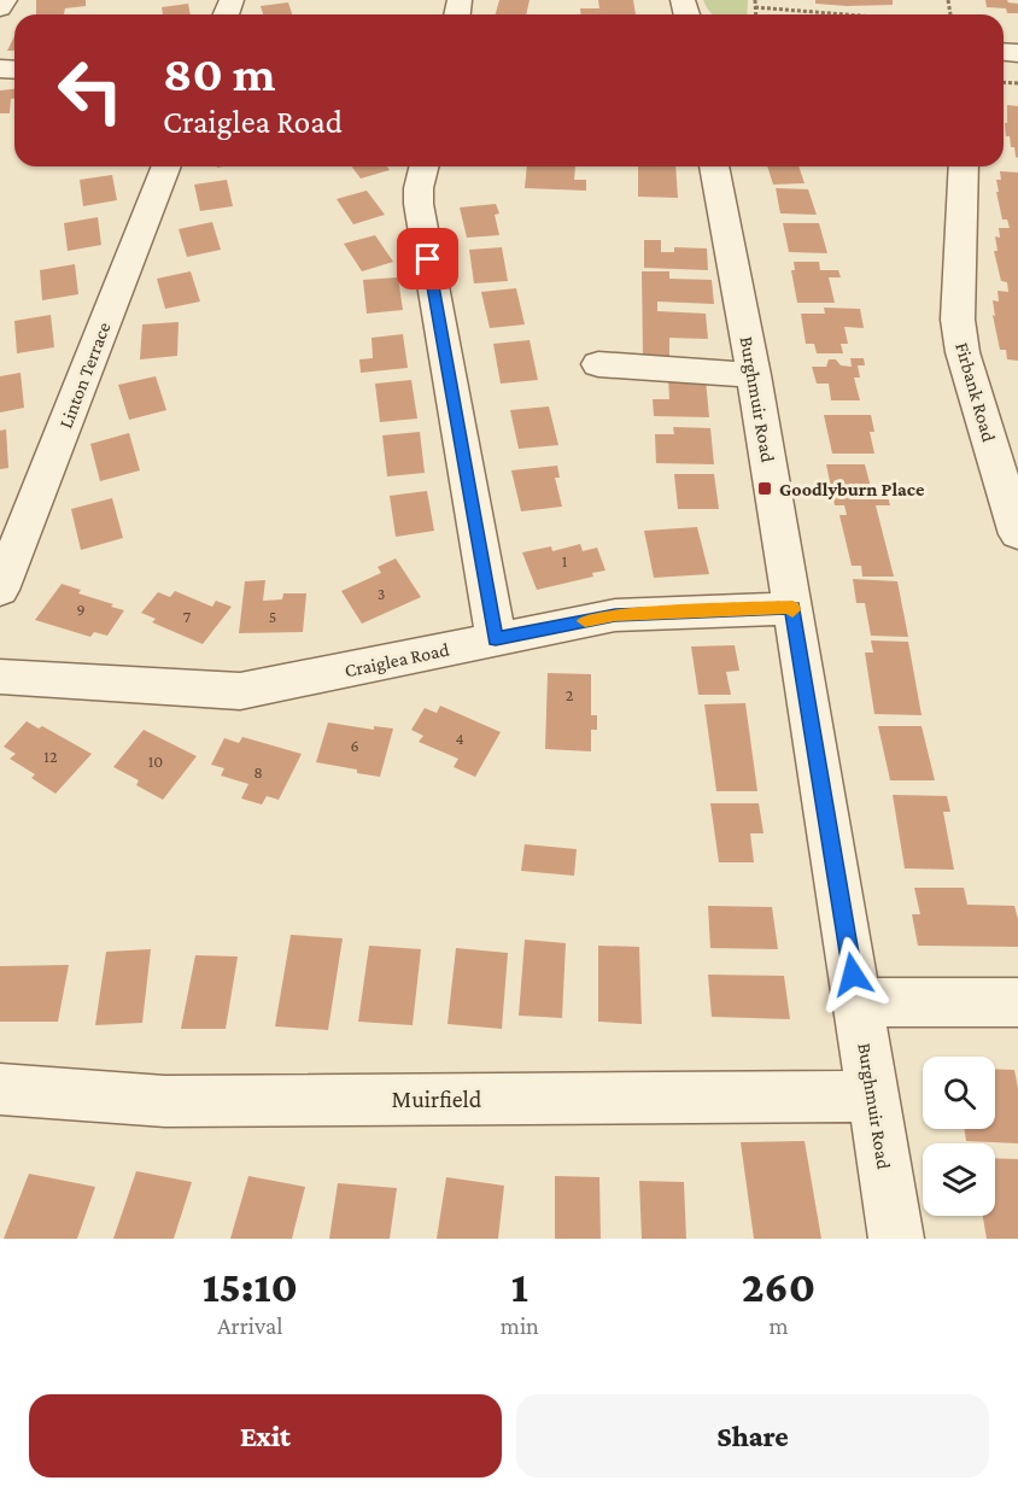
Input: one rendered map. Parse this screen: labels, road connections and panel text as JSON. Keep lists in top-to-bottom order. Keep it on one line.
{"streets":{"street":["Linton Terrace","Firbank Road","Burghmuir Road","Craiglea Road","Muirfield"]},"crossings":[["Burghmuir Road","Craiglea Road"],["Burghmuir Road","Muirfield"]],"places":{"transit":["Goodlyburn Place"]},"house_numbers":["1","3","9","7","5","2","4","6","12","10","8"],"page":{"turn":["80 m","Craiglea Road"],"eta":["15:10","Arrival","1","min","260","m"],"buttons":["Exit","Share"]}}
